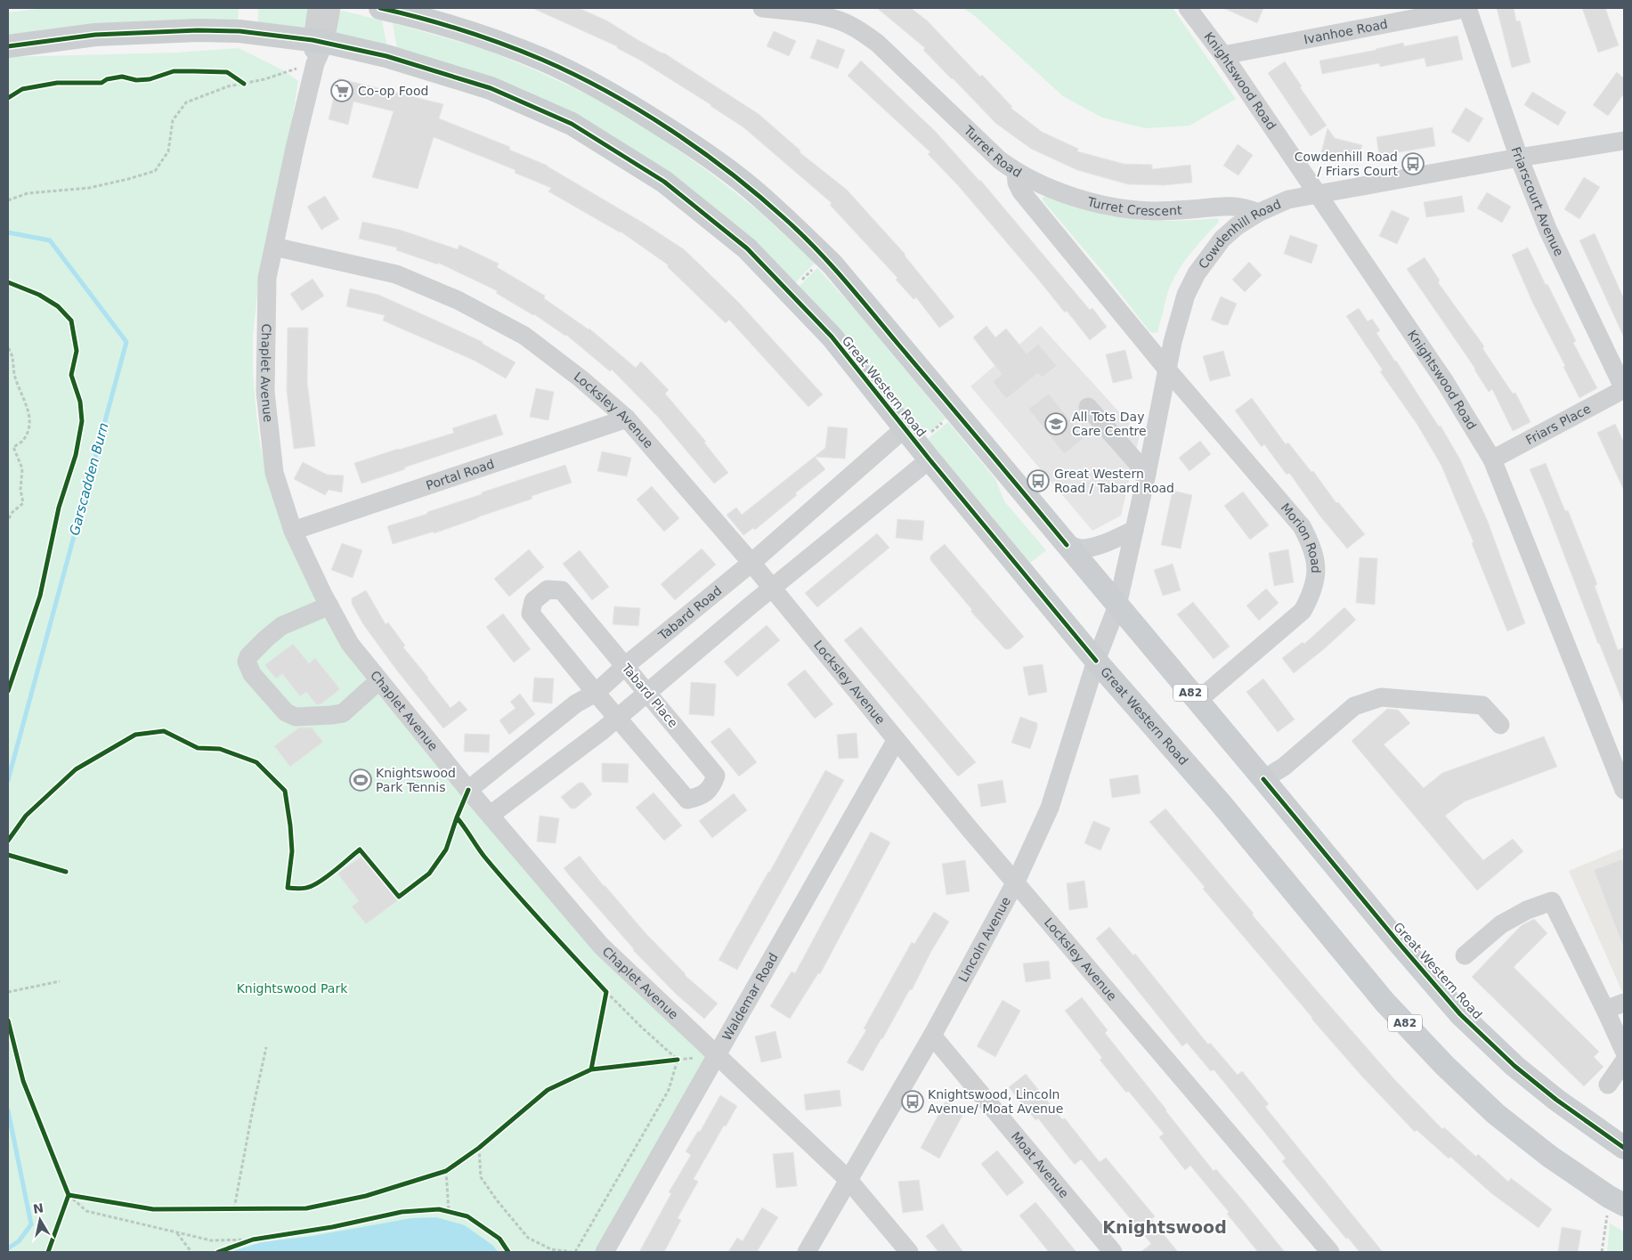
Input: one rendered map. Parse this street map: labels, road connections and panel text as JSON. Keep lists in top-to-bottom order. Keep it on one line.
{"streets":{"main road":["Great Western Road","A82"],"street":["Ivanhoe Road","Knightswood Road","Turret Road","Friarscourt Avenue","Turret Crescent","Cowdenhill Road","Chaplet Avenue","Locksley Avenue","Friars Place","Portal Road","Morion Road","Tabard Road","Tabard Place","Lincoln Avenue","Waldemar Road","Moat Avenue"]},"crossings":[["Ivanhoe Road","Knightswood Road"],["Ivanhoe Road","Friarscourt Avenue"],["Knightswood Road","Cowdenhill Road"],["Knightswood Road","Friars Place"],["Turret Road","Turret Crescent"],["Turret Road","Cowdenhill Road"],["Turret Road","Morion Road"],["Friarscourt Avenue","Cowdenhill Road"],["Friarscourt Avenue","Friars Place"],["Turret Crescent","Cowdenhill Road"],["Cowdenhill Road","Great Western Road"],["Cowdenhill Road","Morion Road"],["Cowdenhill Road","Lincoln Avenue"],["Chaplet Avenue","Great Western Road"],["Chaplet Avenue","Locksley Avenue"],["Chaplet Avenue","Portal Road"],["Chaplet Avenue","Tabard Road"],["Chaplet Avenue","Lincoln Avenue"],["Chaplet Avenue","Waldemar Road"],["Great Western Road","Morion Road"],["Great Western Road","Tabard Road"],["Great Western Road","Lincoln Avenue"],["Locksley Avenue","Portal Road"],["Locksley Avenue","Tabard Road"],["Locksley Avenue","Lincoln Avenue"],["Locksley Avenue","Waldemar Road"],["Tabard Road","Tabard Place"],["Lincoln Avenue","Moat Avenue"]],"districts":["Knightswood"],"water":["Garscadden Burn"],"parks":["Knightswood Park"],"places":{"supermarket":["Co-op Food"],"bus stop":["Cowdenhill Road / Friars Court","Great Western Road / Tabard Road","Knightswood, Lincoln Avenue/ Moat Avenue"],"school or university":["All Tots Day Care Centre"],"sports":["Knightswood Park Tennis"]},"north":"top"}
